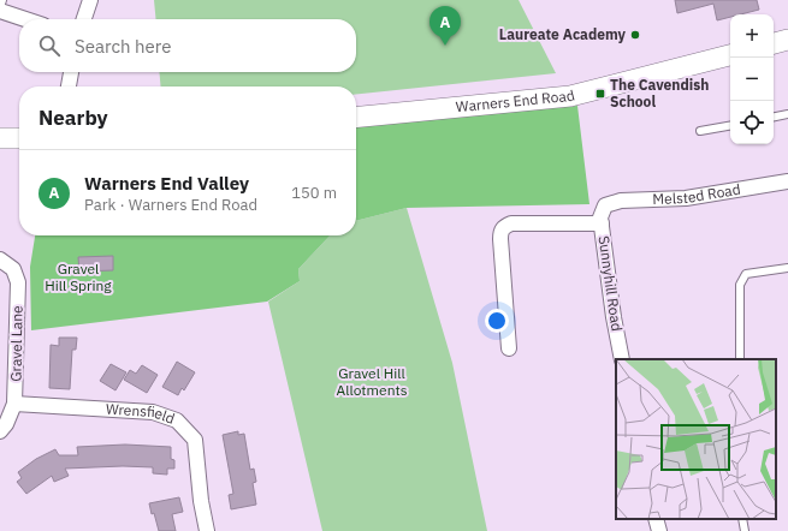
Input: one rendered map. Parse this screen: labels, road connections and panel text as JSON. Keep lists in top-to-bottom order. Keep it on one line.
{"streets":{"street":["Warners End Road","Melsted Road","Sunnyhill Road","Gravel Lane","Wrensfield"]},"crossings":[["Melsted Road","Sunnyhill Road"],["Gravel Lane","Wrensfield"]],"parks":["Gravel Hill Spring","Gravel Hill Allotments"],"places":{"other":["Laureate Academy"],"transit":["The Cavendish School"]},"page":{"pins":"A","map_buttons":["+","−"],"search":"Search here","heading":"Nearby","list":[{"mark":"A","name":"Warners End Valley","note":"Park · Warners End Road","value":"150 m"}]}}
